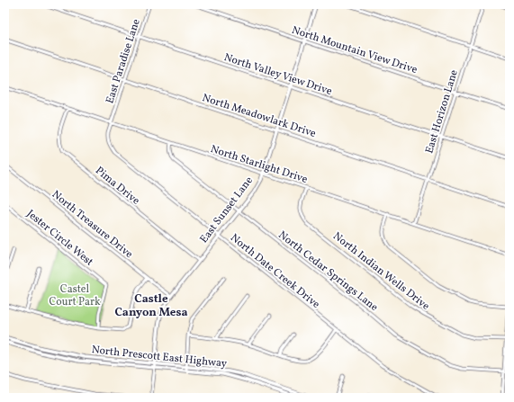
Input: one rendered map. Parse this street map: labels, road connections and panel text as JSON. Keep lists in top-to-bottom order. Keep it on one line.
{"streets":{"street":["North Mountain View Drive","East Paradise Lane","North Valley View Drive","East Horizon Lane","North Meadowlark Drive","North Starlight Drive","Pima Drive","East Sunset Lane","North Treasure Drive","Jester Circle West","North Date Creek Drive","North Cedar Springs Lane","North Indian Wells Drive","North Prescott East Highway"]},"crossings":[["North Mountain View Drive","East Horizon Lane"],["North Mountain View Drive","East Sunset Lane"],["East Paradise Lane","North Valley View Drive"],["East Paradise Lane","North Meadowlark Drive"],["East Paradise Lane","North Starlight Drive"],["East Paradise Lane","North Date Creek Drive"],["North Valley View Drive","East Horizon Lane"],["North Valley View Drive","East Sunset Lane"],["East Horizon Lane","North Meadowlark Drive"],["East Horizon Lane","North Starlight Drive"],["North Meadowlark Drive","East Sunset Lane"],["North Starlight Drive","Pima Drive"],["North Starlight Drive","East Sunset Lane"],["North Starlight Drive","North Date Creek Drive"],["North Starlight Drive","North Cedar Springs Lane"],["North Starlight Drive","North Indian Wells Drive"],["Pima Drive","East Sunset Lane"],["East Sunset Lane","North Treasure Drive"],["East Sunset Lane","North Date Creek Drive"],["East Sunset Lane","North Cedar Springs Lane"],["East Sunset Lane","North Prescott East Highway"]],"districts":["Castle Canyon Mesa"],"parks":["Castel Court Park"]}
